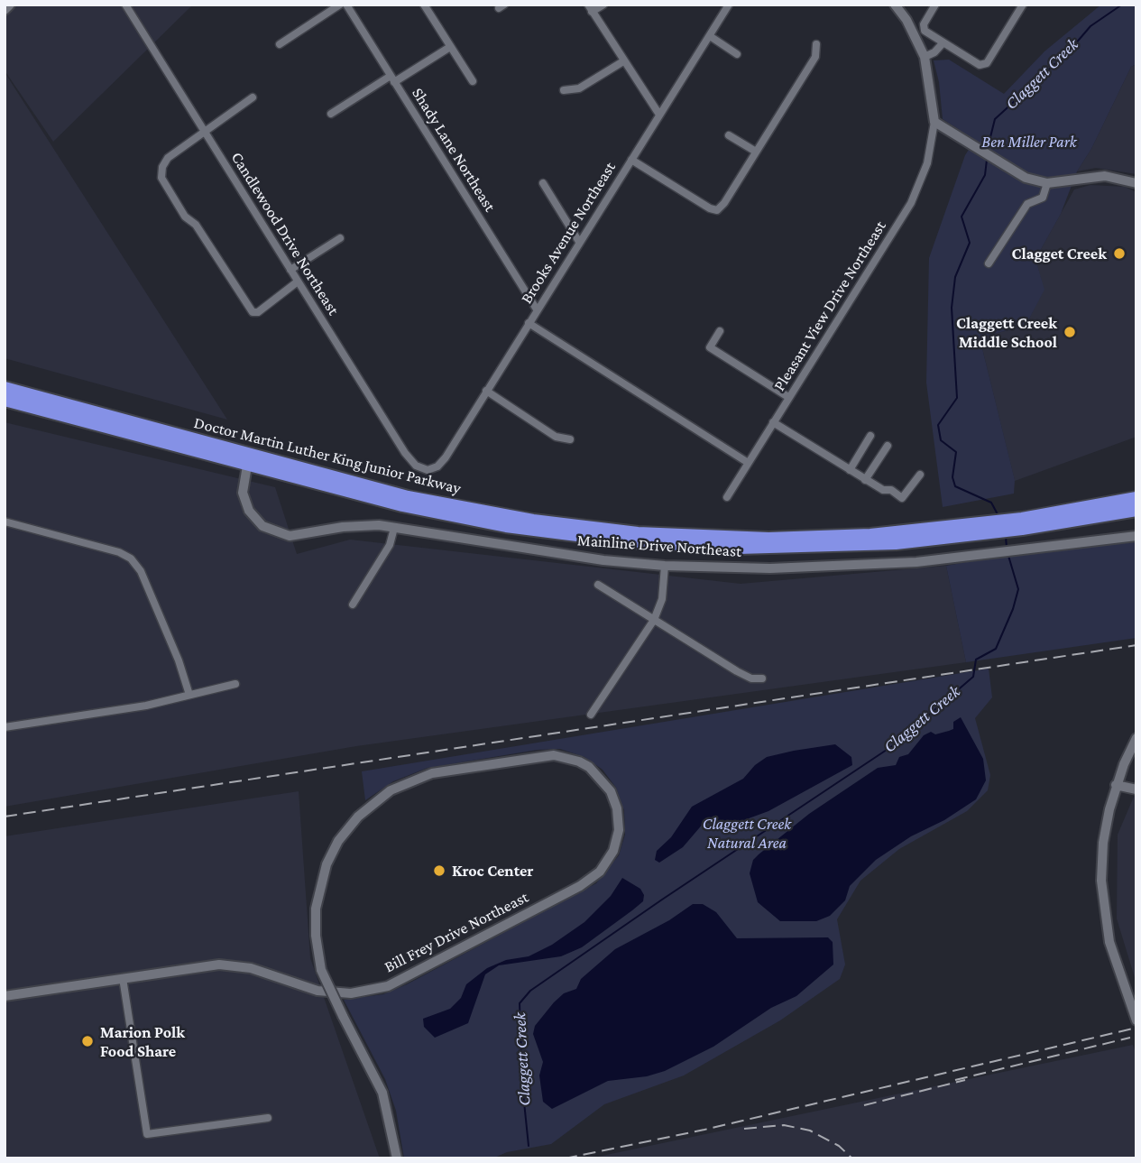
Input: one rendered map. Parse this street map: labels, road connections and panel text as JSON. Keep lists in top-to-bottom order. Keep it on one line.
{"streets":{"highway":["Doctor Martin Luther King Junior Parkway"],"street":["Shady Lane Northeast","Brooks Avenue Northeast","Candlewood Drive Northeast","Pleasant View Drive Northeast","Mainline Drive Northeast","Bill Frey Drive Northeast"]},"crossings":[["Shady Lane Northeast","Brooks Avenue Northeast"],["Brooks Avenue Northeast","Candlewood Drive Northeast"],["Doctor Martin Luther King Junior Parkway","Mainline Drive Northeast"]],"water":["Claggett Creek"],"parks":["Ben Miller Park","Claggett Creek Natural Area"],"places":["Clagget Creek","Claggett Creek Middle School","Kroc Center","Marion Polk Food Share"]}
